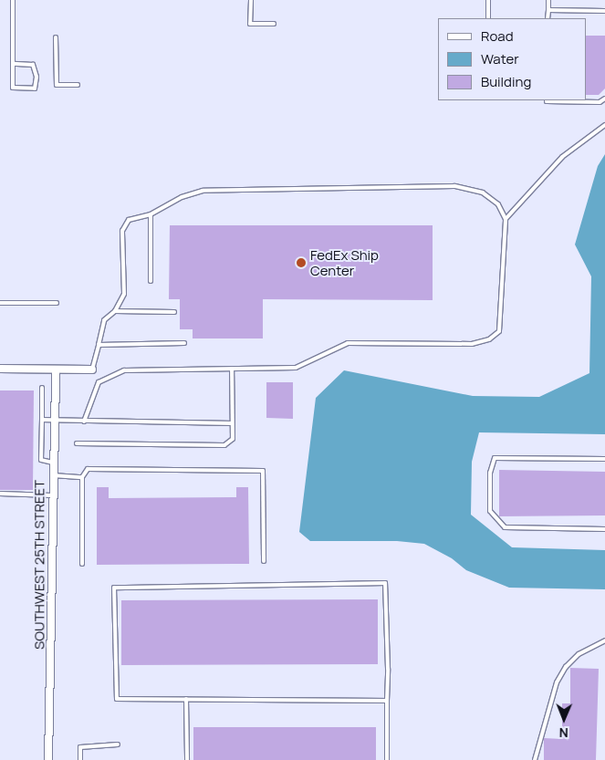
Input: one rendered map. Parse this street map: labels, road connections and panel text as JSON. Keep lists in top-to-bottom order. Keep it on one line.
{"streets":{"street":["SOUTHWEST 25TH STREET"]},"places":["FedEx Ship Center"],"legend":["Road","Water","Building"],"north":"bottom"}
